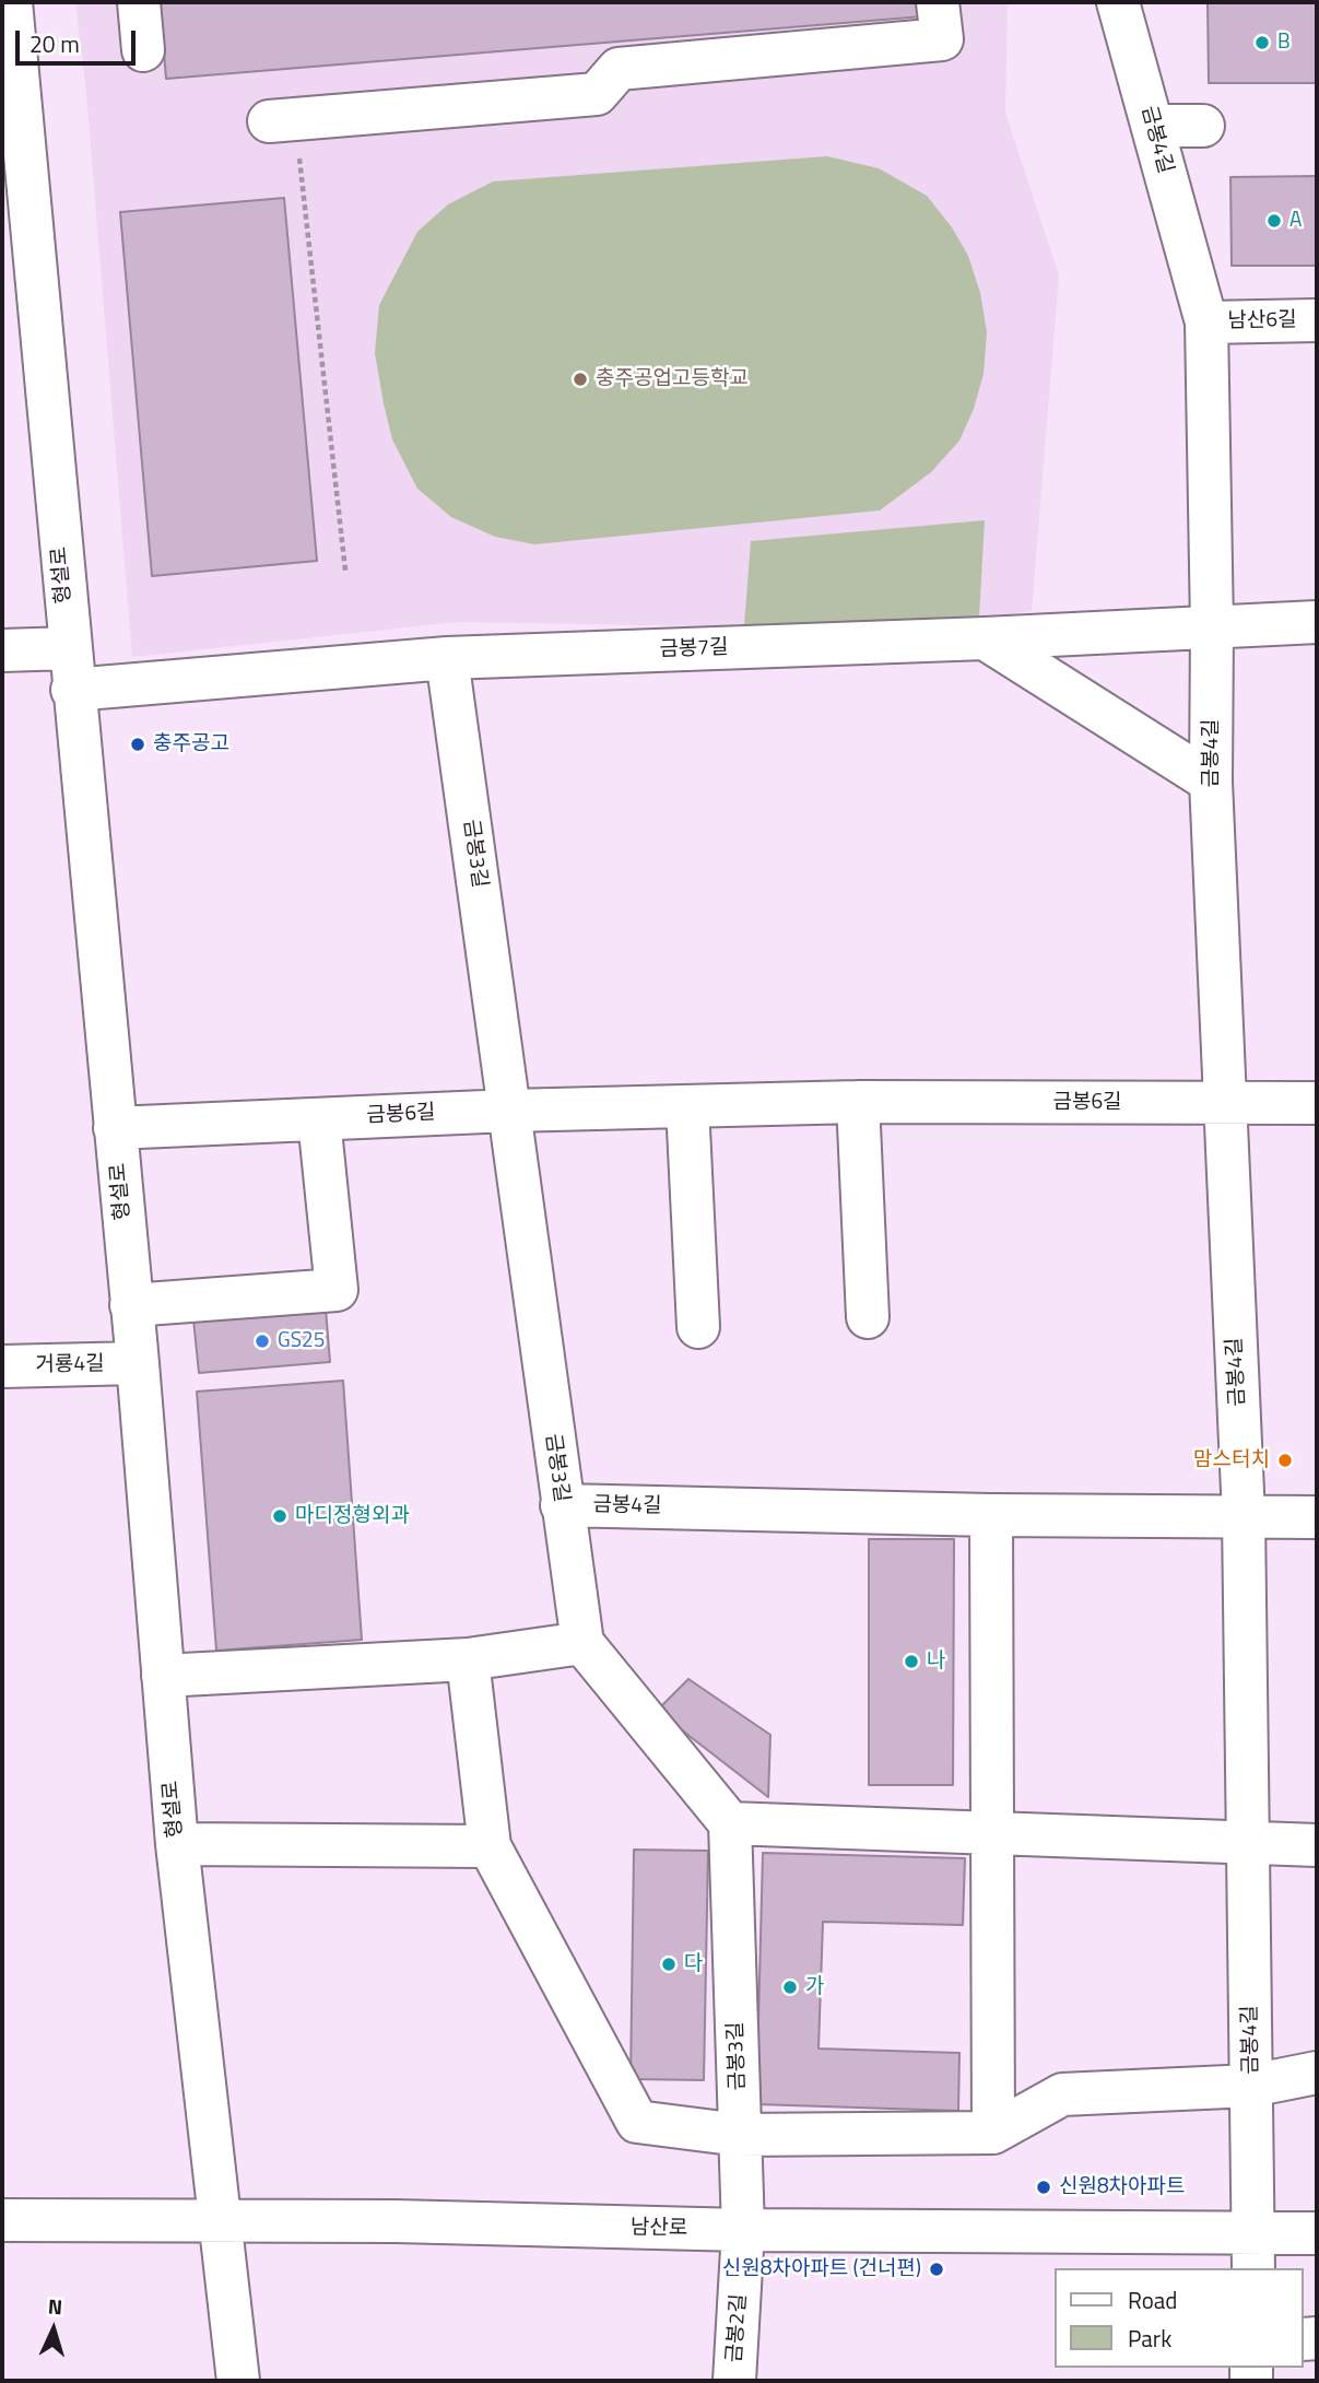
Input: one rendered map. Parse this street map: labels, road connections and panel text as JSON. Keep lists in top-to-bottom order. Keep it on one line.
{"streets":{"street":["금봉4길","남산6길","형설로","금봉7길","금봉3길","금봉6길","거룡4길","남산로","금봉2길"]},"crossings":[["금봉4길","남산6길"],["금봉4길","금봉7길"],["금봉4길","금봉3길"],["금봉4길","금봉6길"],["금봉4길","남산로"],["형설로","금봉7길"],["형설로","금봉6길"],["형설로","거룡4길"],["형설로","남산로"],["금봉7길","금봉3길"],["금봉3길","금봉6길"],["금봉3길","남산로"],["금봉3길","금봉2길"],["남산로","금봉2길"]],"places":["B","A","충주공업고등학교","충주공고","GS25","맘스터치","마디정형외과","나","다","가","신원8차아파트","신원8차아파트 (건너편)"],"legend":["Road","Park"],"scale_bar":"20 m","north":"top"}
